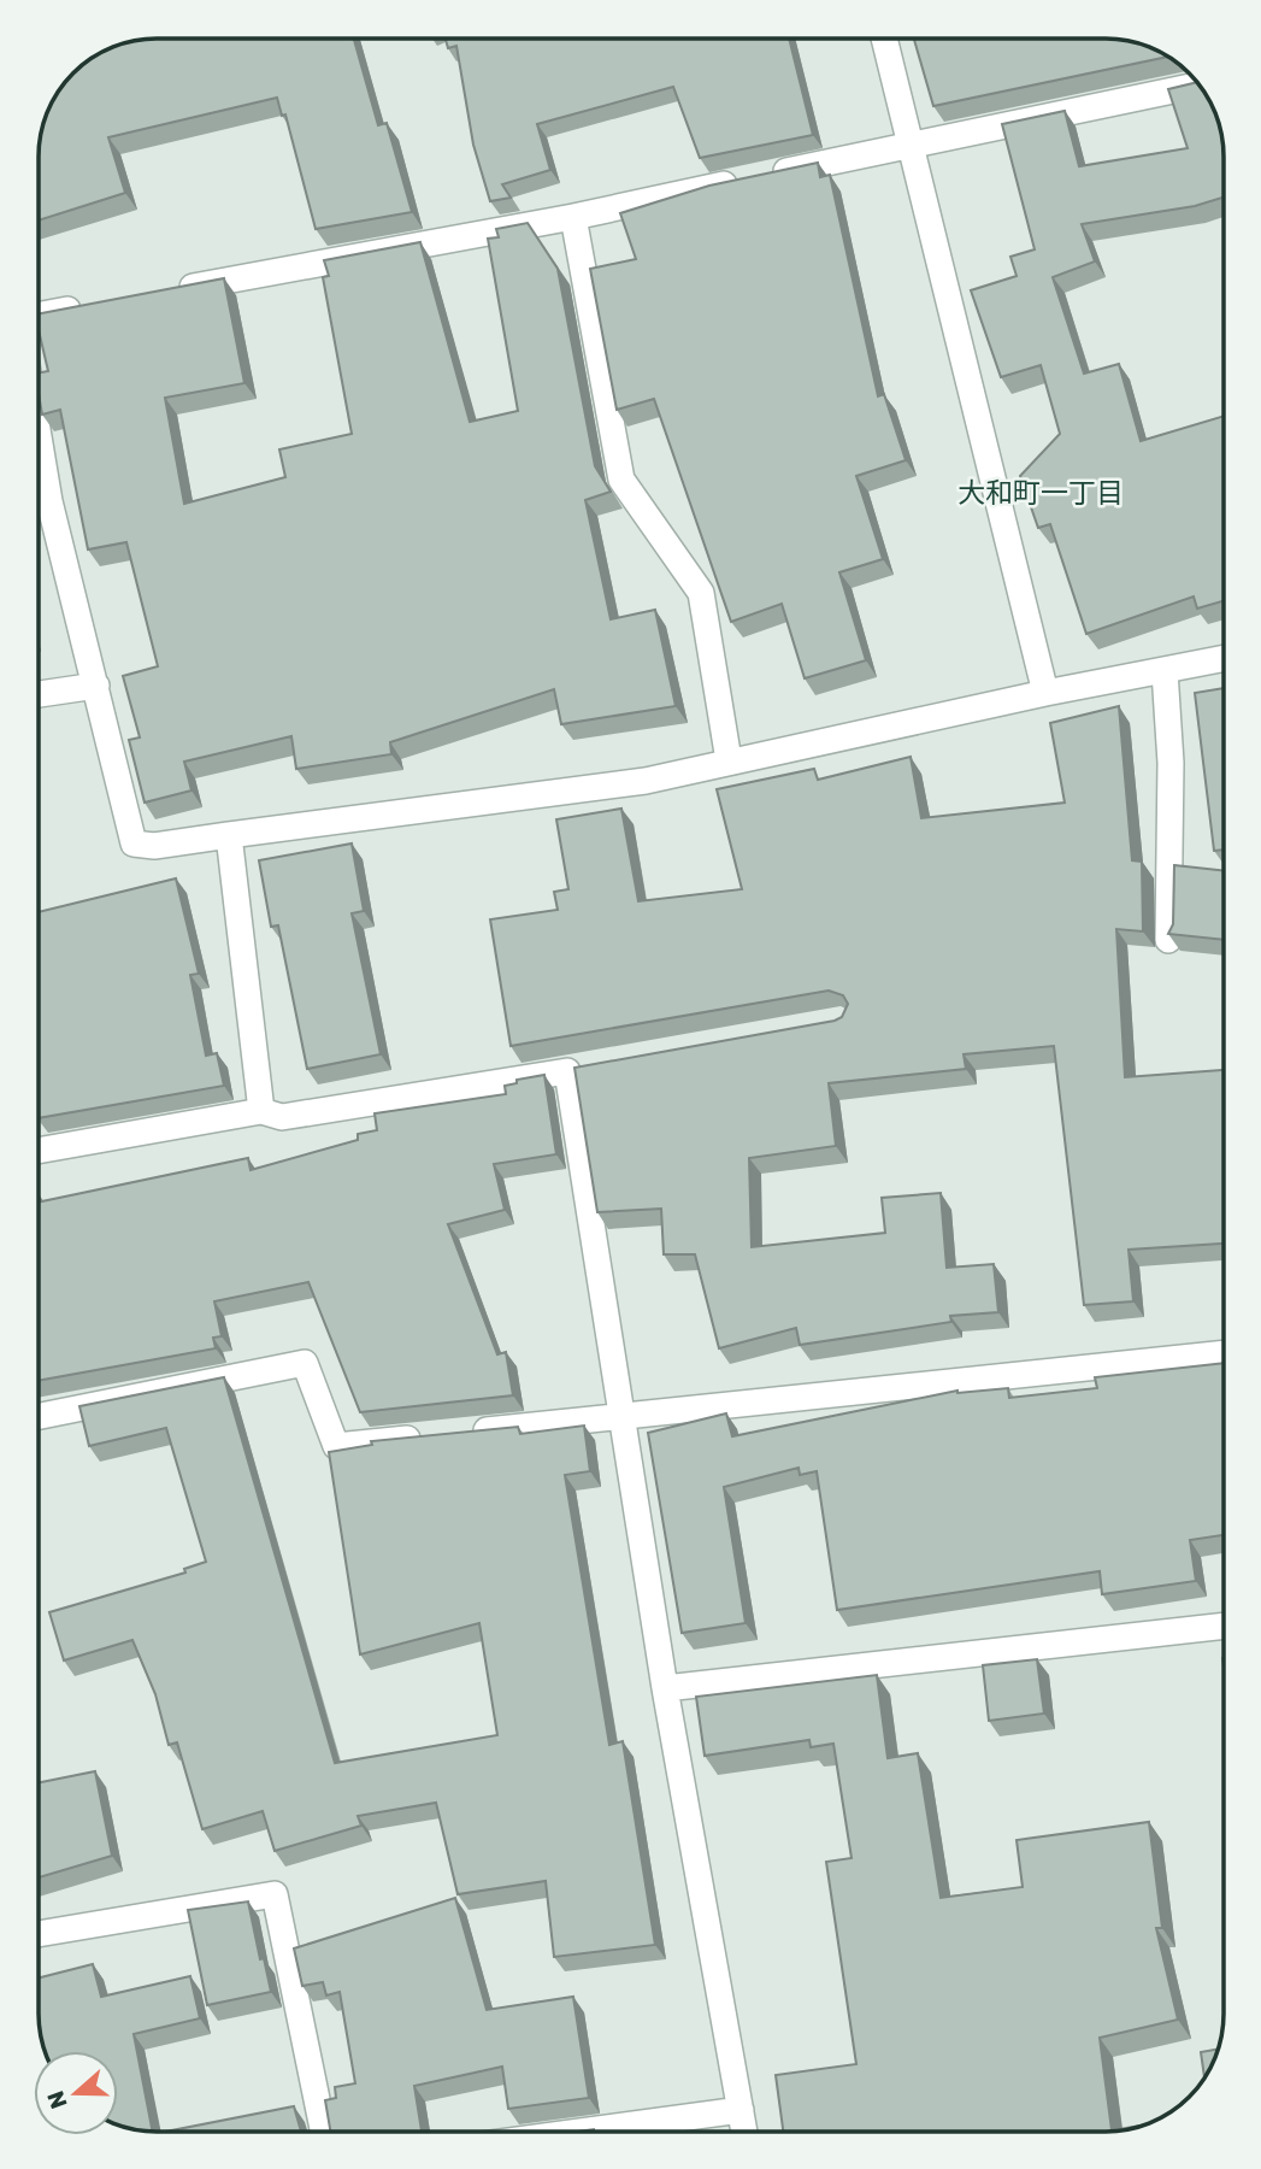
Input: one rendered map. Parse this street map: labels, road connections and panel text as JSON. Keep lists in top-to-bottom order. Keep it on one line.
{"districts":["大和町一丁目"],"north":"left"}
